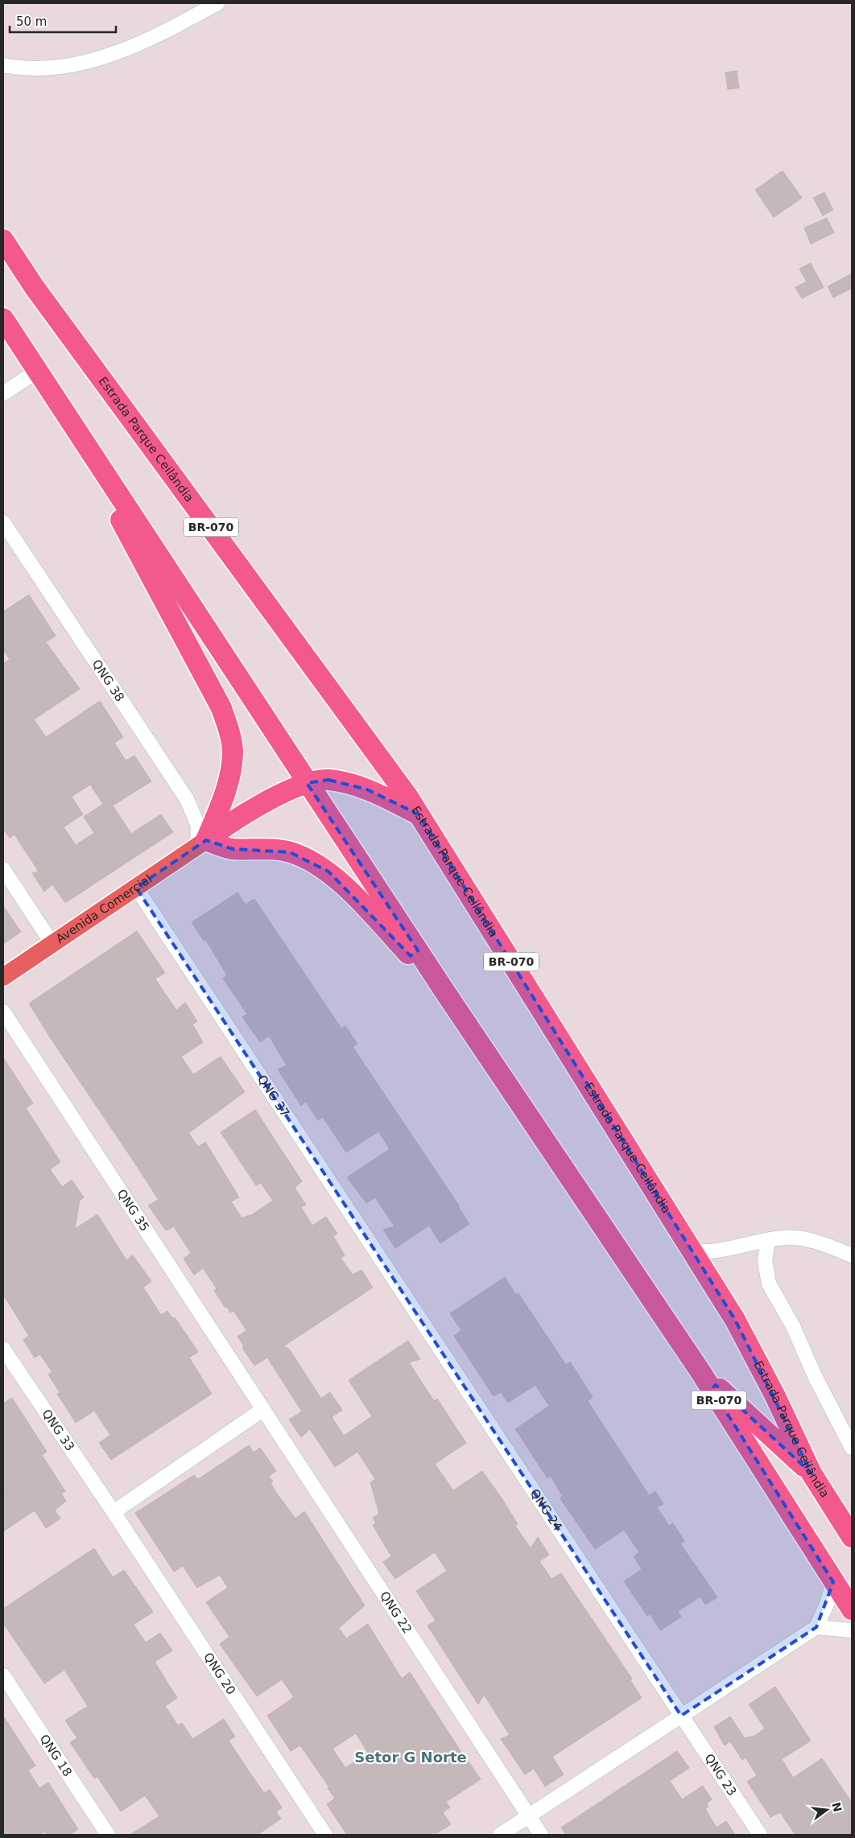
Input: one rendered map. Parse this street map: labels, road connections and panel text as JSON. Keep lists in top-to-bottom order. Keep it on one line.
{"streets":{"highway":["Estrada Parque Ceilândia","BR-070"],"main road":["Avenida Comercial"],"street":["QNG 38","QNG 37","QNG 35","QNG 33","QNG 24","QNG 22","QNG 20","QNG 18","QNG 23"]},"crossings":[["QNG 38","Avenida Comercial"],["Avenida Comercial","QNG 37"],["QNG 37","QNG 24"],["QNG 35","QNG 22"],["QNG 33","QNG 20"],["QNG 24","QNG 23"]],"districts":["Setor G Norte"],"scale_bar":"50 m","north":"right"}
